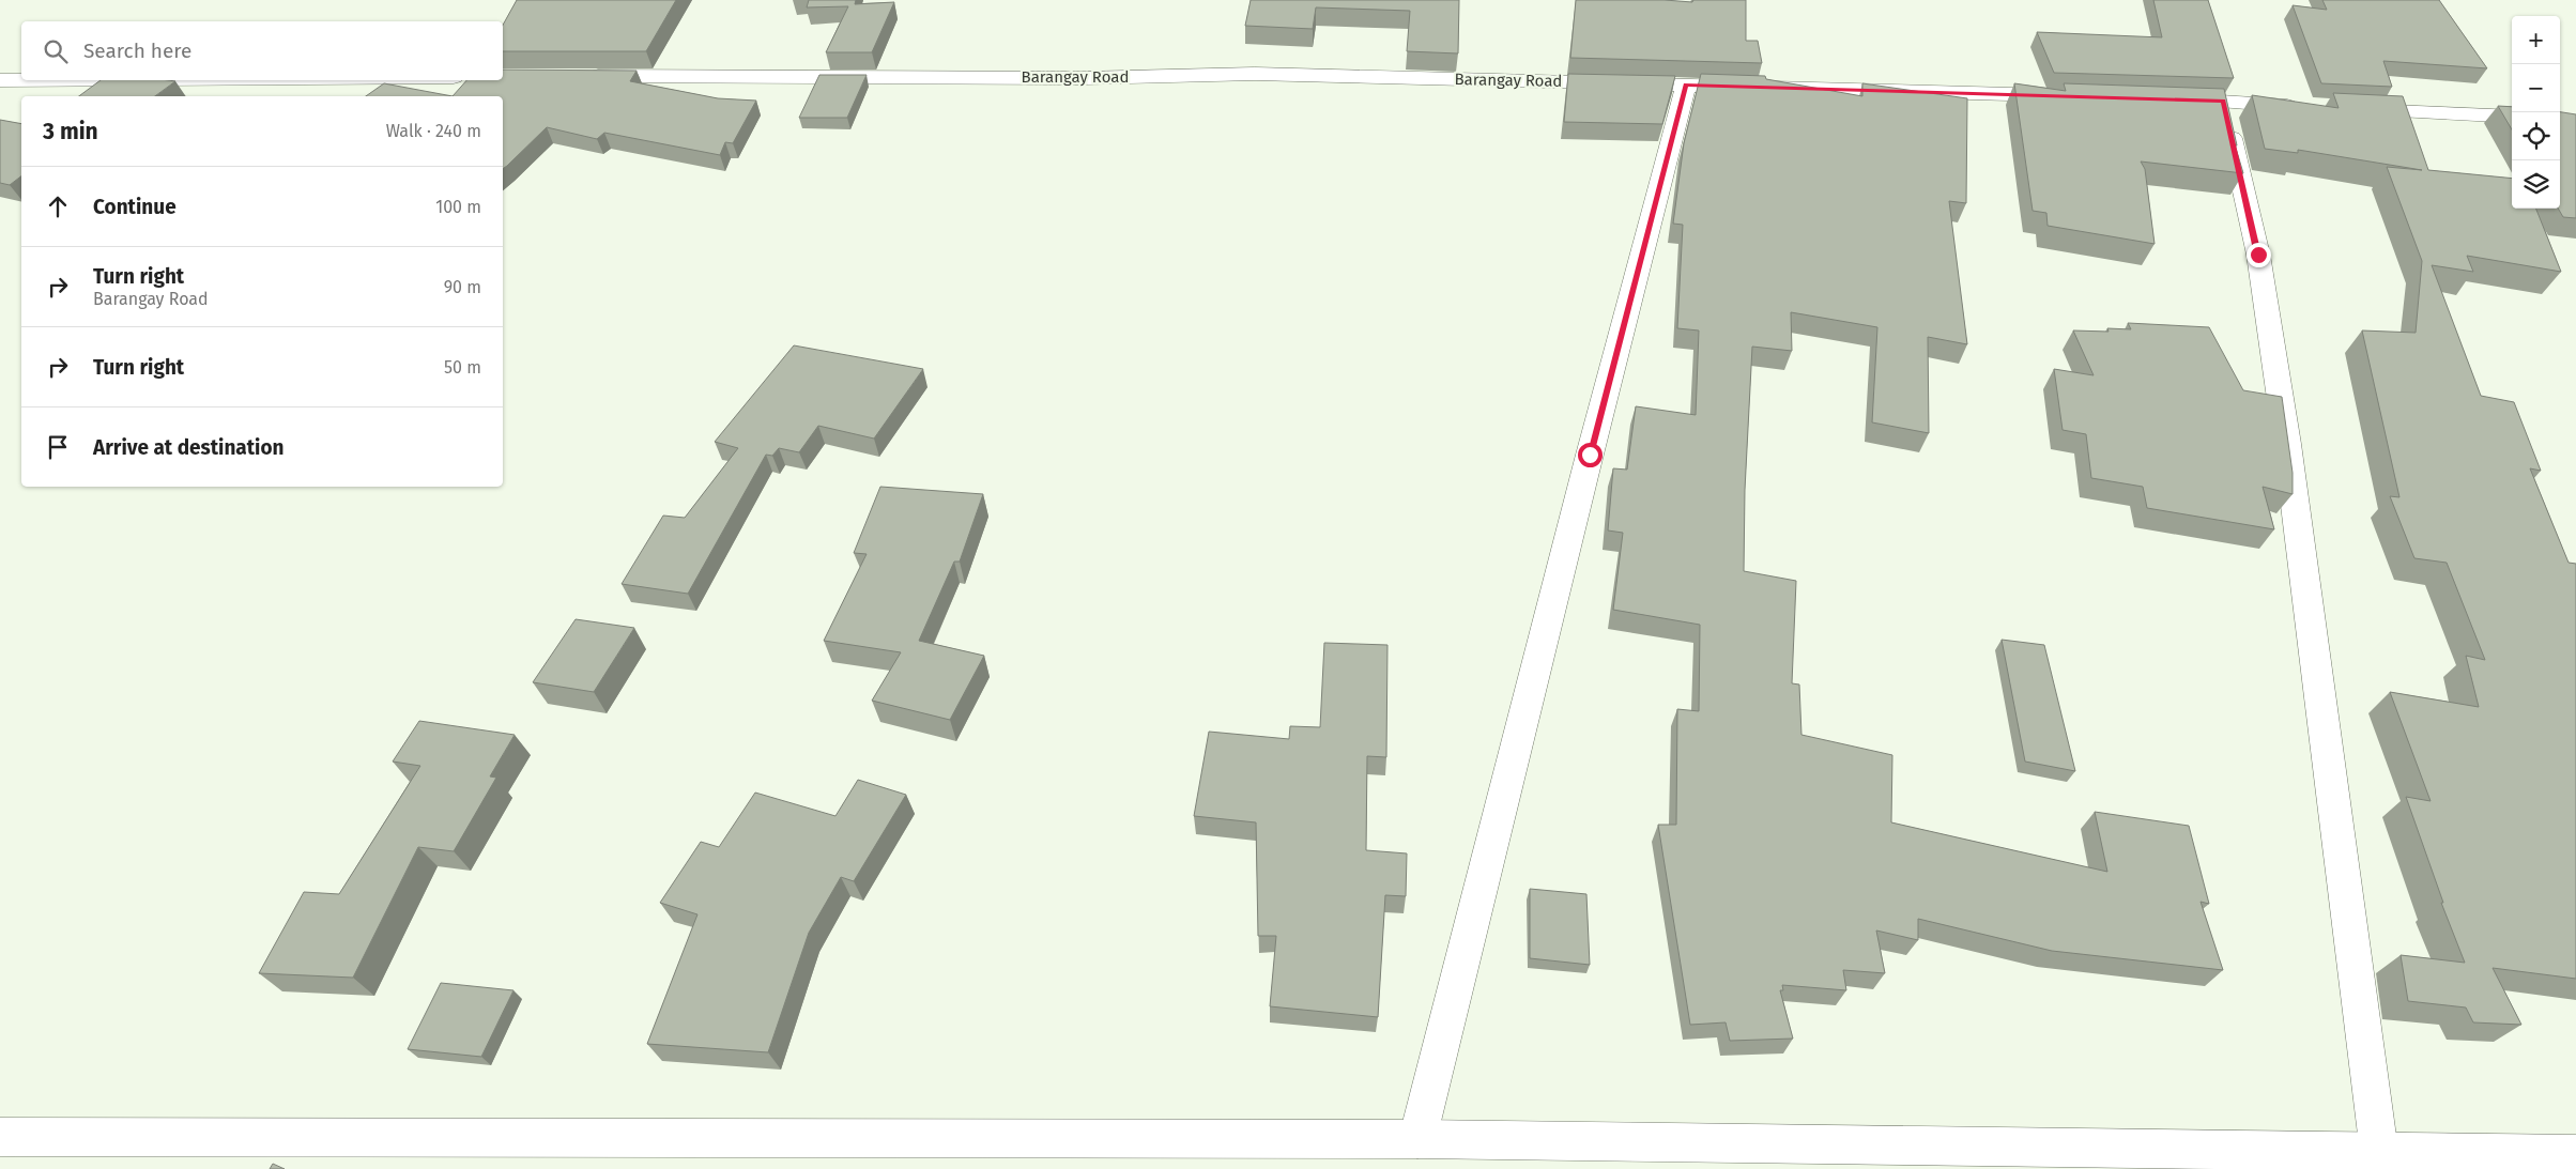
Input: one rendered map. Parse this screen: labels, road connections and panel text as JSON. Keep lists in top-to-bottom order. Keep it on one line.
{"streets":{"street":["Barangay Road"]},"page":{"map_buttons":["+","−"],"search":"Search here","heading":["3 min","Walk · 240 m"],"list":[["Continue","100 m"],["Turn right","Barangay Road","90 m"],["Turn right","50 m"],"Arrive at destination"]}}
